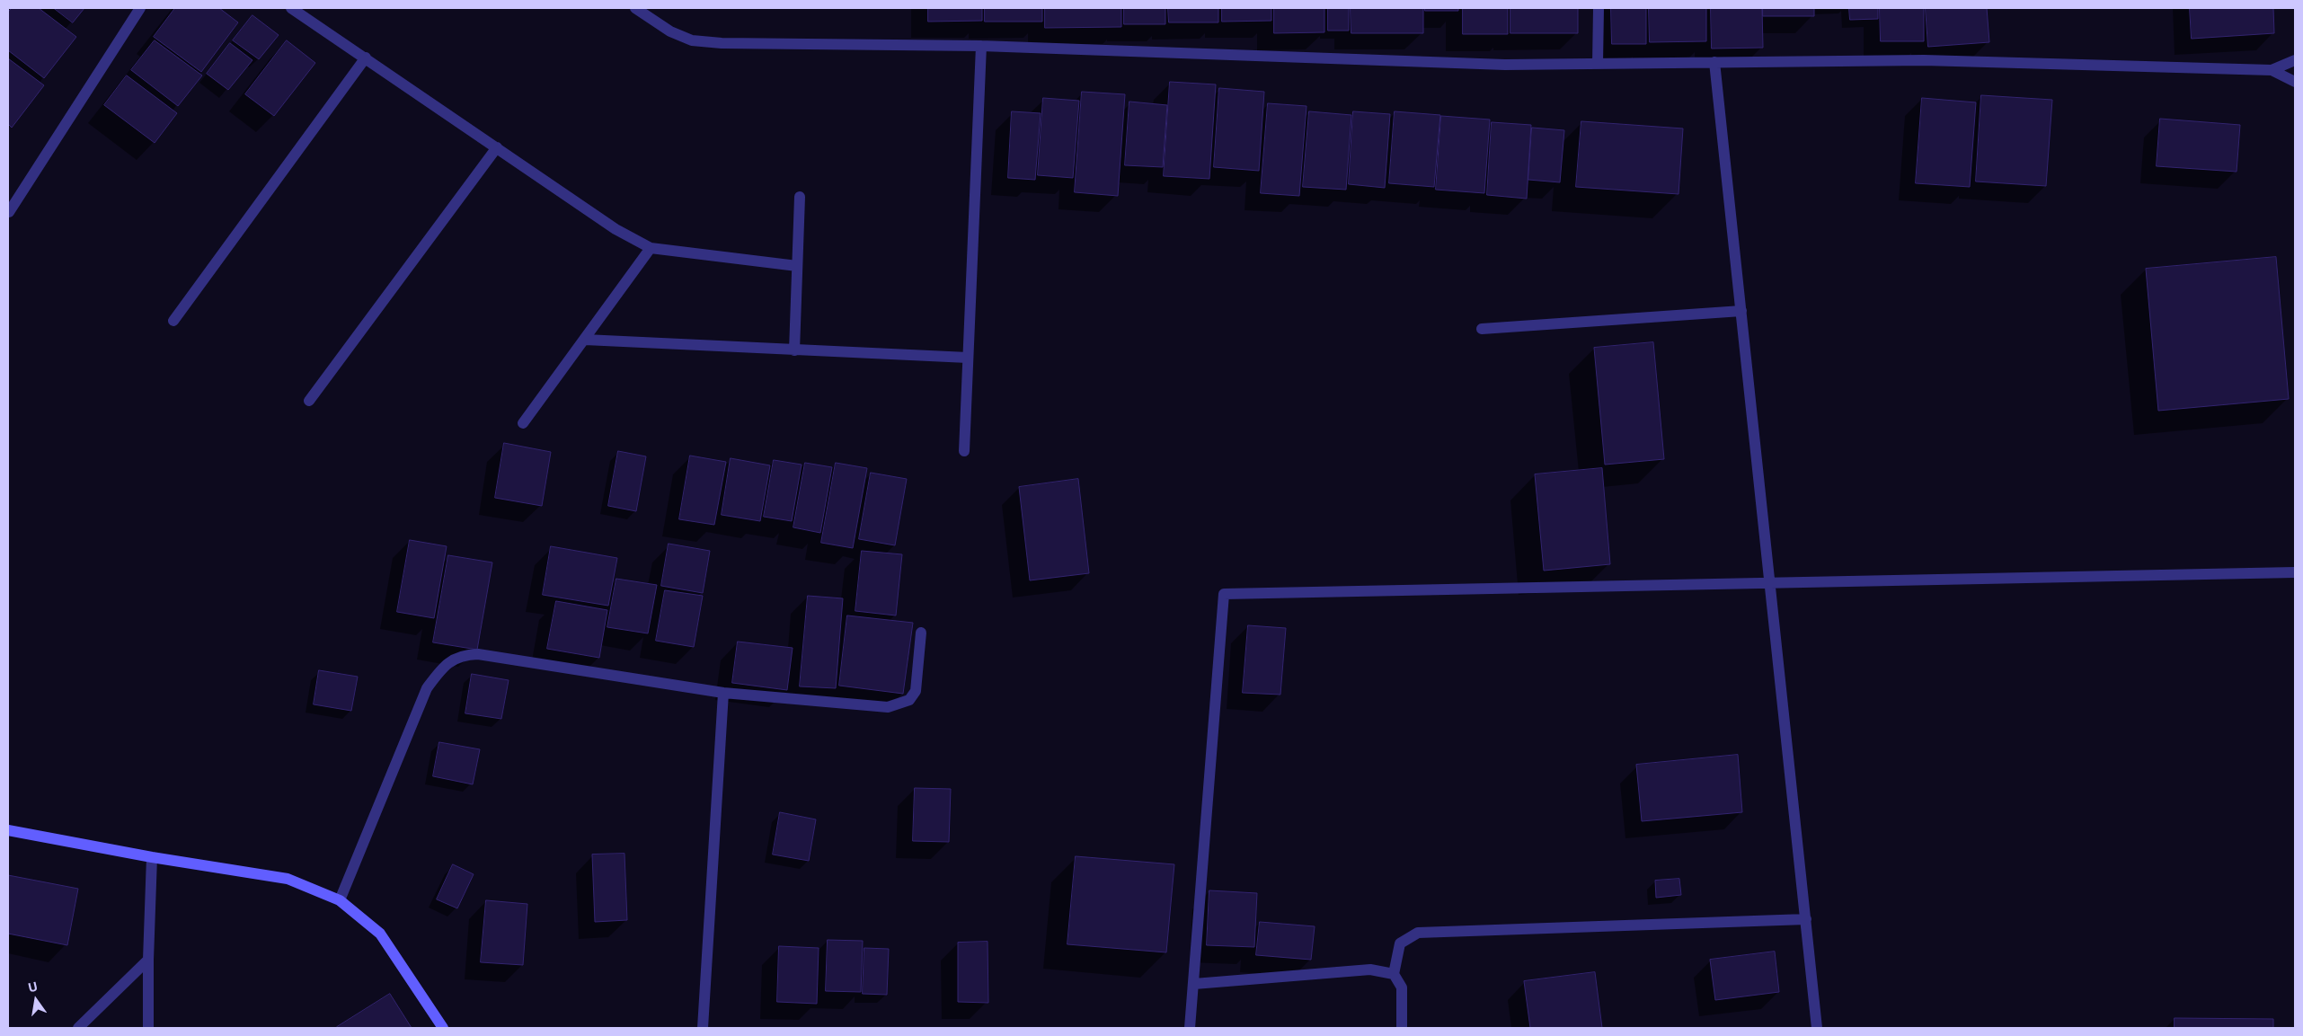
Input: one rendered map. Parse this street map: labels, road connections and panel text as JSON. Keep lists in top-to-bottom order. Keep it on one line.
{"north":"top"}
